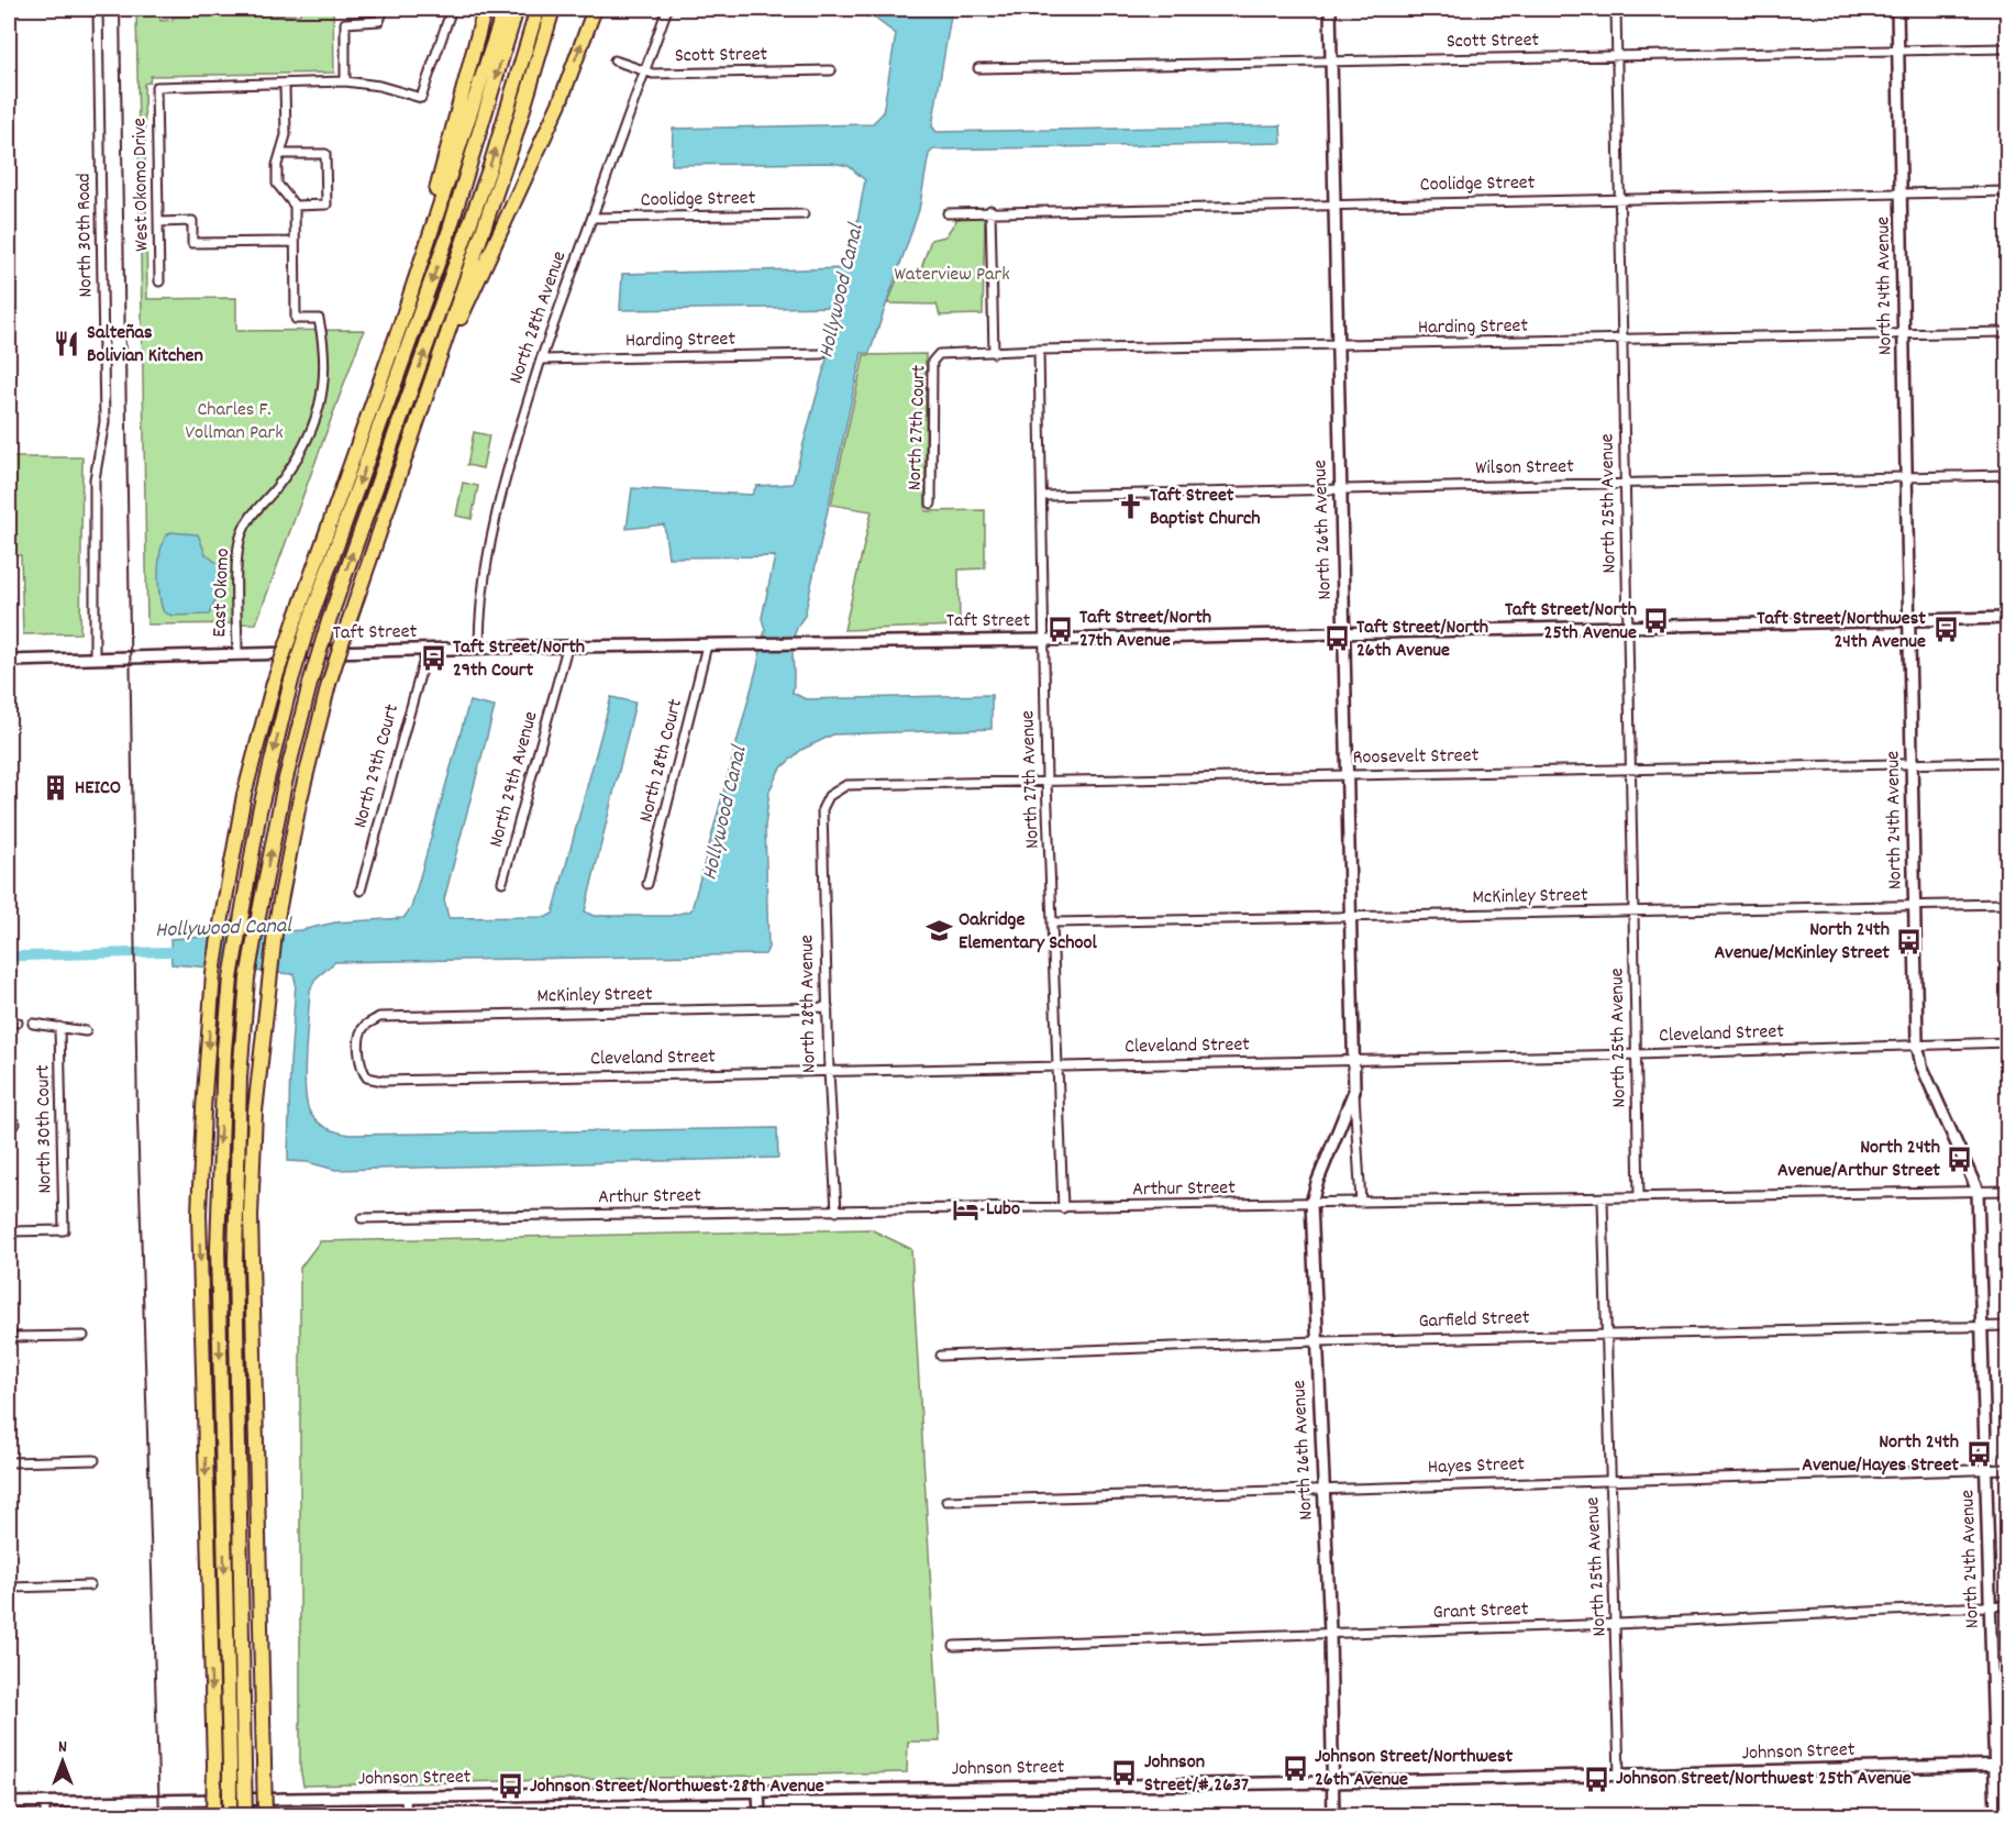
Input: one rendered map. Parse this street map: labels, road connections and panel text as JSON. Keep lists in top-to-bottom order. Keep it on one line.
{"streets":{"street":["Scott Street","West Okomo Drive","Coolidge Street","North 30th Road","North 24th Avenue","North 28th Avenue","Harding Street","North 27th Court","Wilson Street","North 25th Avenue","North 26th Avenue","East Okomo","Taft Street","Roosevelt Street","North 28th Court","North 29th Court","North 29th Avenue","North 27th Avenue","McKinley Street","Cleveland Street","North 30th Court","Arthur Street","Garfield Street","Hayes Street","Grant Street","Johnson Street"]},"crossings":[["Scott Street","North 24th Avenue"],["Scott Street","North 28th Avenue"],["Scott Street","North 25th Avenue"],["Scott Street","North 26th Avenue"],["Coolidge Street","North 24th Avenue"],["Coolidge Street","North 28th Avenue"],["Coolidge Street","North 25th Avenue"],["Coolidge Street","North 26th Avenue"],["North 30th Road","Taft Street"],["North 24th Avenue","Harding Street"],["North 24th Avenue","Wilson Street"],["North 24th Avenue","Taft Street"],["North 24th Avenue","Roosevelt Street"],["North 24th Avenue","McKinley Street"],["North 24th Avenue","Cleveland Street"],["North 24th Avenue","Arthur Street"],["North 24th Avenue","Garfield Street"],["North 24th Avenue","Hayes Street"],["North 24th Avenue","Grant Street"],["North 24th Avenue","Johnson Street"],["North 28th Avenue","Harding Street"],["North 28th Avenue","Taft Street"],["North 28th Avenue","Roosevelt Street"],["North 28th Avenue","McKinley Street"],["North 28th Avenue","Cleveland Street"],["North 28th Avenue","Arthur Street"],["Harding Street","North 27th Court"],["Harding Street","North 25th Avenue"],["Harding Street","North 26th Avenue"],["Harding Street","North 27th Avenue"],["Wilson Street","North 25th Avenue"],["Wilson Street","North 26th Avenue"],["Wilson Street","North 27th Avenue"],["North 25th Avenue","Taft Street"],["North 25th Avenue","Roosevelt Street"],["North 25th Avenue","McKinley Street"],["North 25th Avenue","Cleveland Street"],["North 25th Avenue","Arthur Street"],["North 25th Avenue","Garfield Street"],["North 25th Avenue","Hayes Street"],["North 25th Avenue","Grant Street"],["North 25th Avenue","Johnson Street"],["North 26th Avenue","Taft Street"],["North 26th Avenue","Roosevelt Street"],["North 26th Avenue","McKinley Street"],["North 26th Avenue","Cleveland Street"],["North 26th Avenue","Arthur Street"],["North 26th Avenue","Garfield Street"],["North 26th Avenue","Hayes Street"],["North 26th Avenue","Grant Street"],["North 26th Avenue","Johnson Street"],["East Okomo","Taft Street"],["Taft Street","North 28th Court"],["Taft Street","North 29th Court"],["Taft Street","North 29th Avenue"],["Taft Street","North 27th Avenue"],["Roosevelt Street","North 27th Avenue"],["North 27th Avenue","McKinley Street"],["North 27th Avenue","Cleveland Street"],["North 27th Avenue","Arthur Street"],["McKinley Street","Cleveland Street"]],"water":["Hollywood Canal"],"parks":["Waterview Park","Charles F. Vollman Park"],"places":{"restaurant":["Salteñas Bolivian Kitchen"],"church":["Taft Street Baptist Church"],"bus stop":["Taft Street/North 25th Avenue","Taft Street/North 27th Avenue","Taft Street/Northwest 24th Avenue","Taft Street/North 26th Avenue","Taft Street/North 29th Court","North 24th Avenue/McKinley Street","North 24th Avenue/Arthur Street","North 24th Avenue/Hayes Street","Johnson Street/Northwest 26th Avenue","Johnson Street/# 2637","Johnson Street/Northwest 25th Avenue","Johnson Street/Northwest 28th Avenue"],"building":["HEICO"],"school or university":["Oakridge Elementary School"],"hotel":["Lubo"]},"north":"top"}
